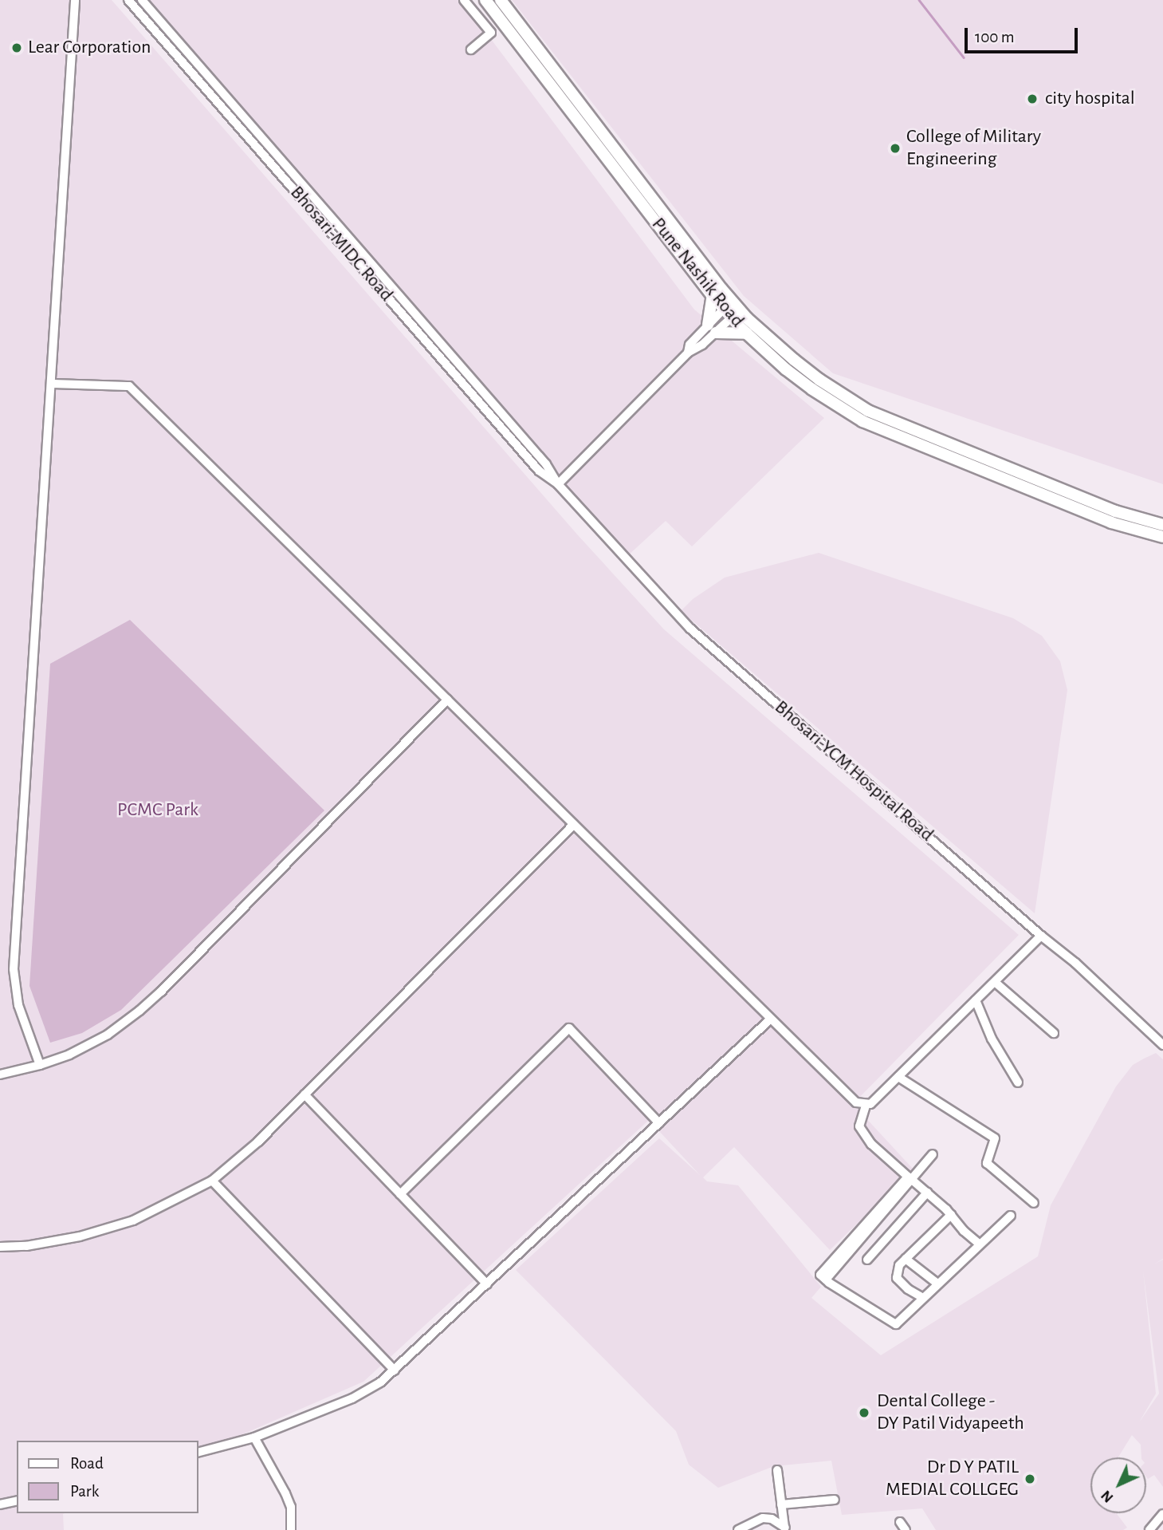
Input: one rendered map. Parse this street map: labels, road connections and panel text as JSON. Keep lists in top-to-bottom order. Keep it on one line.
{"streets":{"highway":["Pune Nashik Road"],"street":["Bhosari-MIDC Road","Bhosari-YCM Hospital Road"]},"crossings":[["Bhosari-MIDC Road","Bhosari-YCM Hospital Road"]],"parks":["PCMC Park"],"places":["Lear Corporation","city hospital","College of Military Engineering","Dental College - DY Patil Vidyapeeth","Dr D Y PATIL MEDIAL COLLGEG"],"legend":["Road","Park"],"scale_bar":"100 m","north":"bottom left"}
